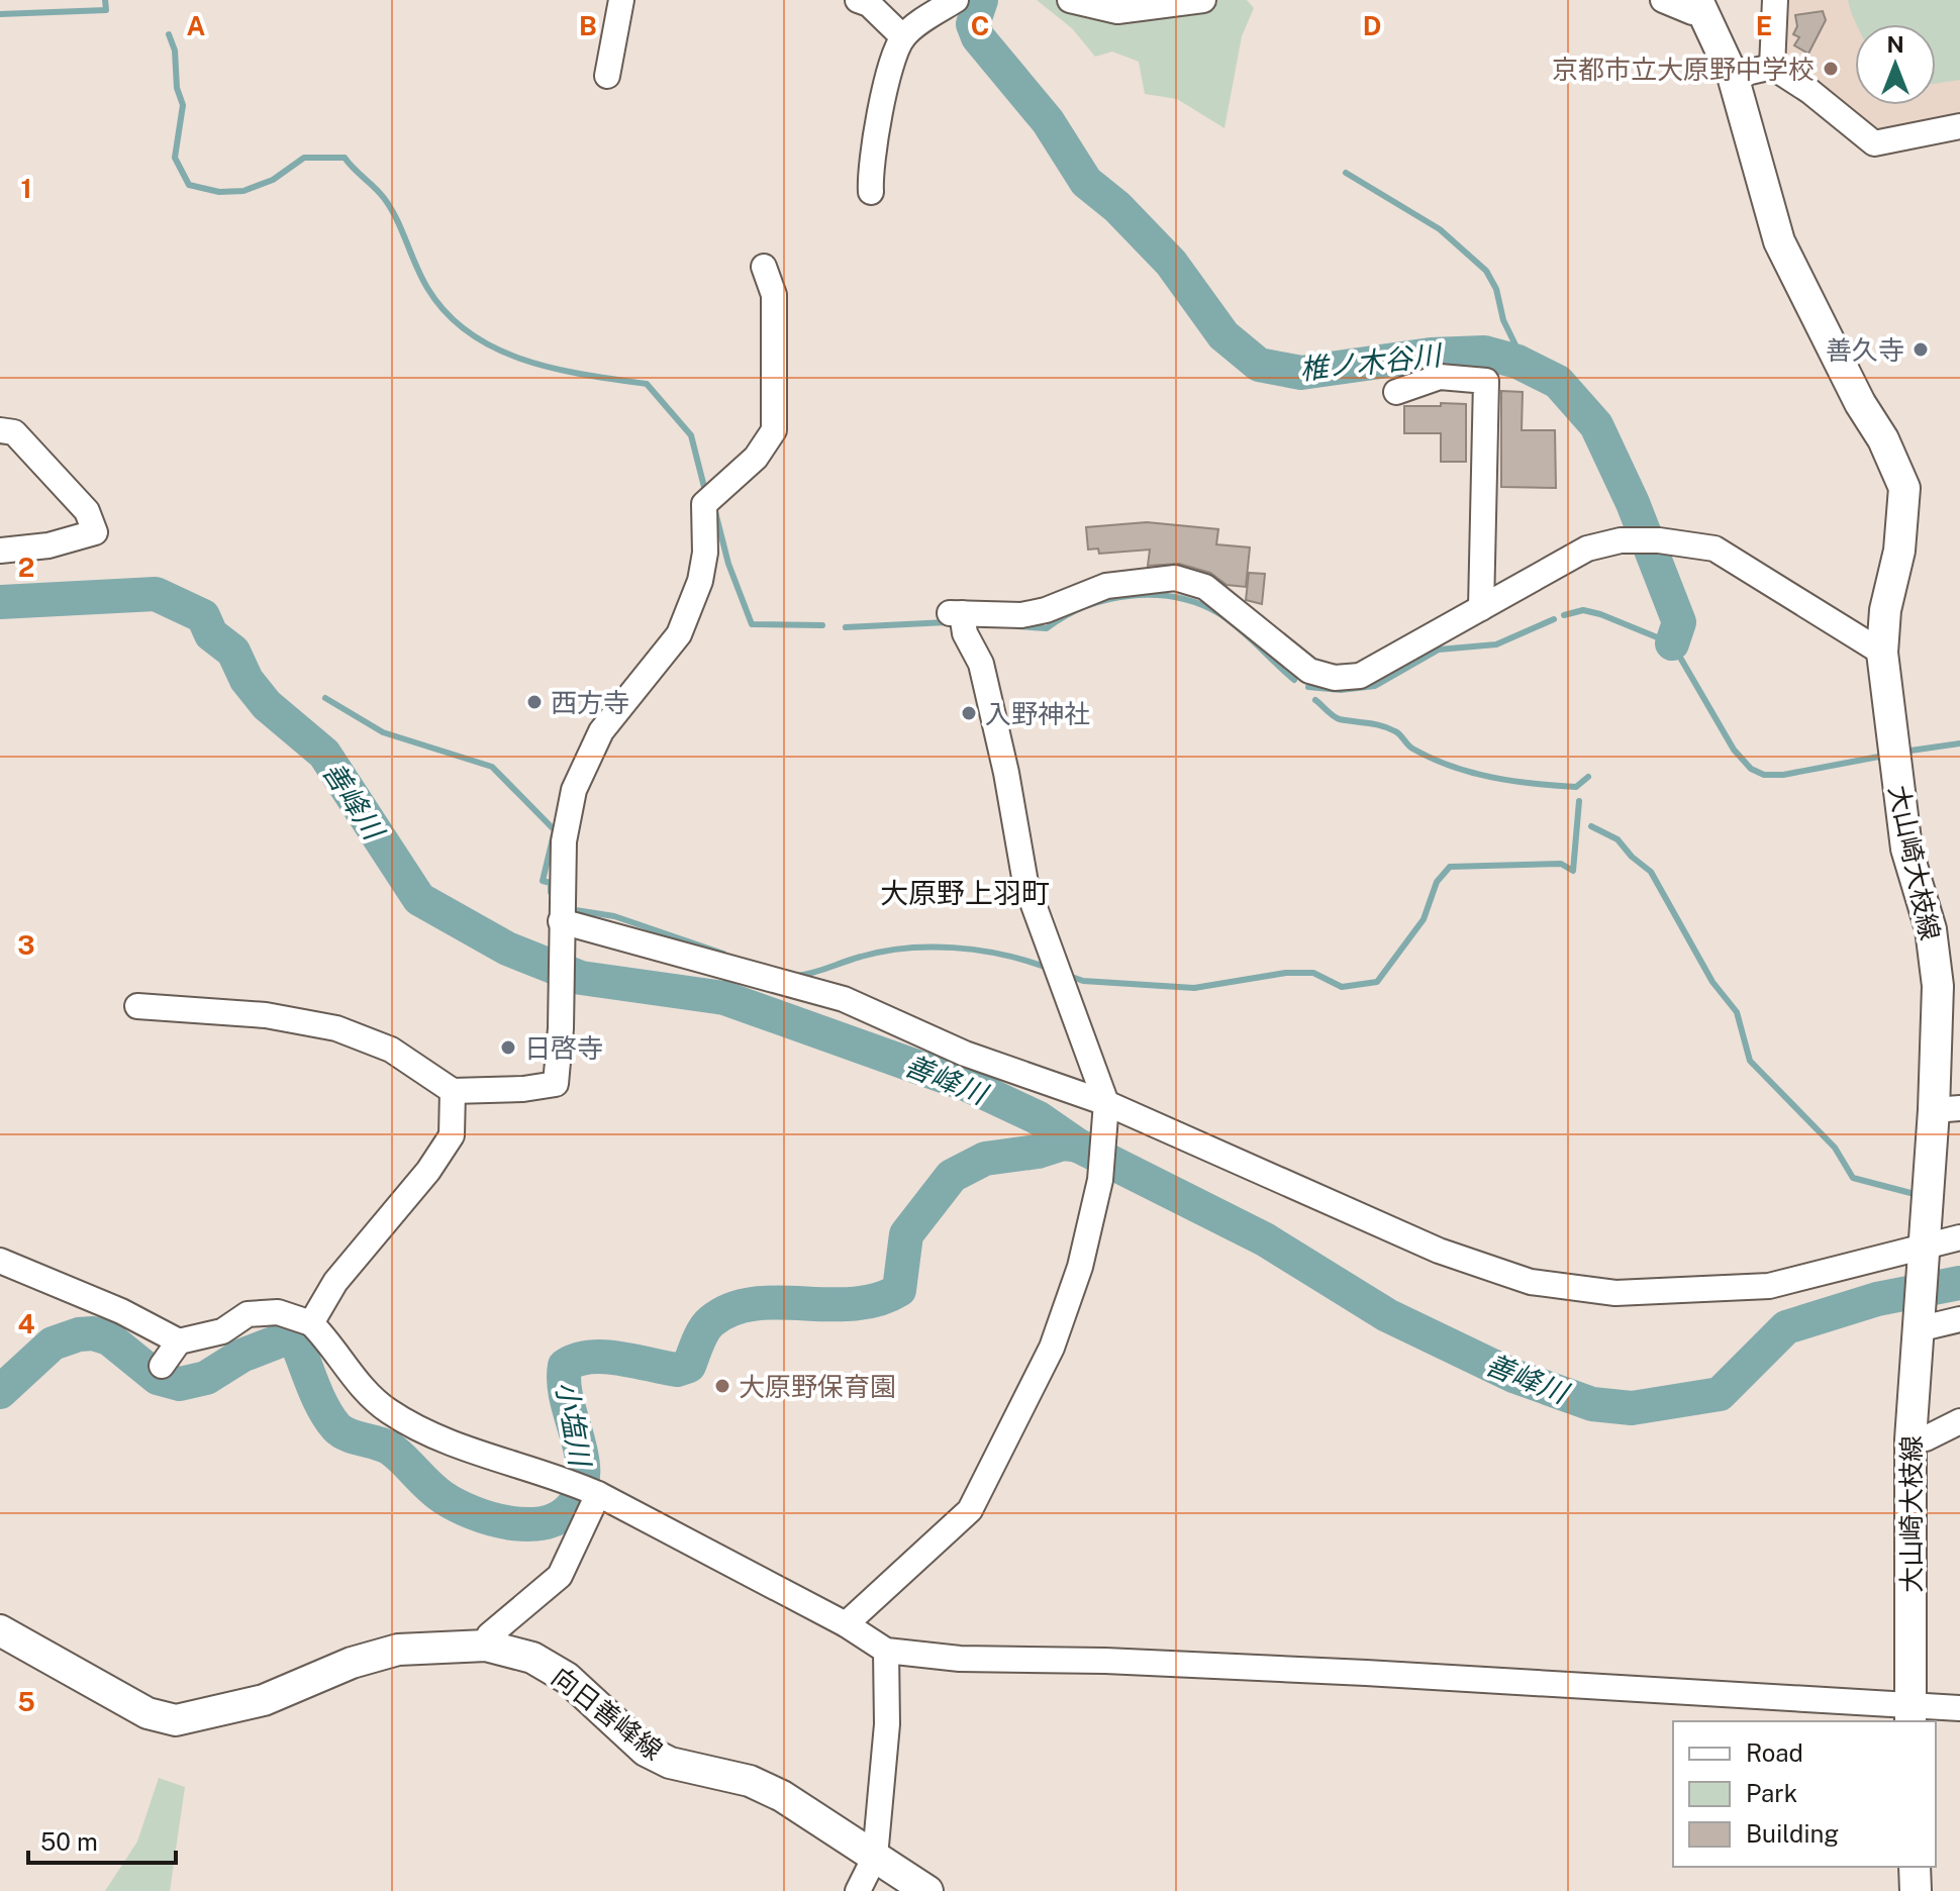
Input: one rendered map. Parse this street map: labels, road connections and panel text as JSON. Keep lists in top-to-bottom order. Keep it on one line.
{"streets":{"main road":["大山崎大枝線","向日善峰線"]},"districts":["大原野上羽町"],"water":["椎ノ木谷川","善峰川","小塩川"],"places":["京都市立大原野中学校","善久寺","西方寺","入野神社","日啓寺","大原野保育園"],"legend":["Road","Park","Building"],"scale_bar":"50 m","north":"top","grid":{"columns":["A","B","C","D","E"],"rows":["1","2","3","4","5"]}}
